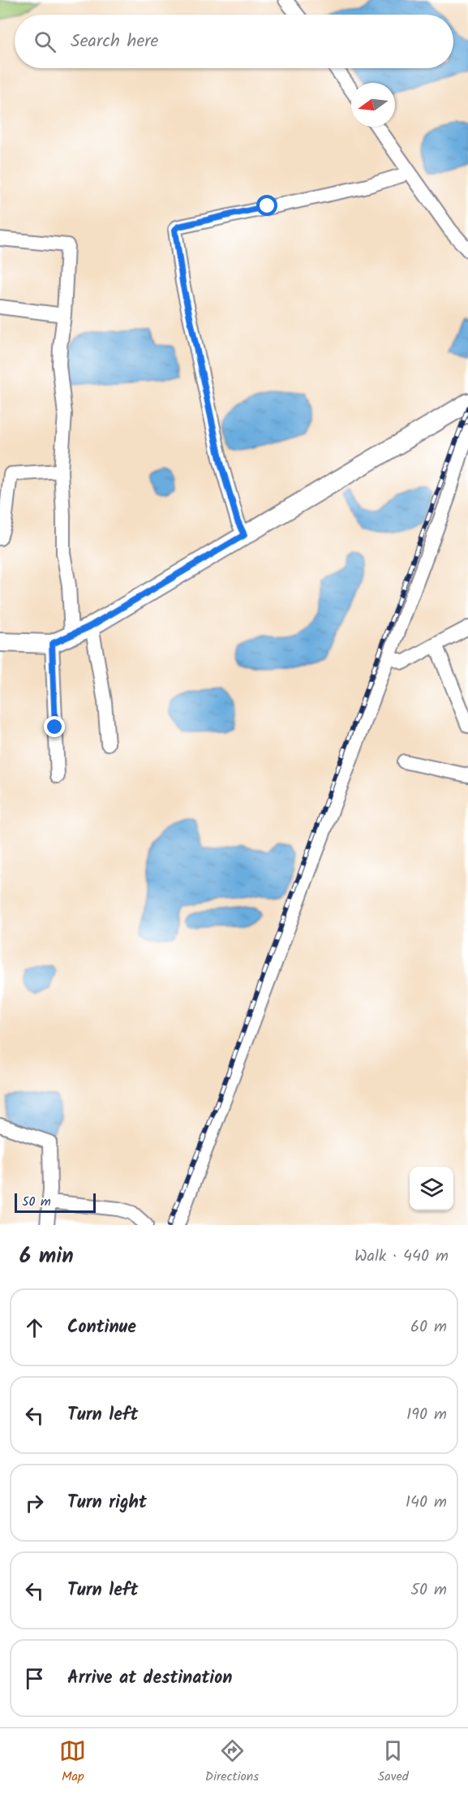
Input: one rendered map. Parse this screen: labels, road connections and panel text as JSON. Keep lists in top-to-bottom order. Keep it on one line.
{"scale_bar":"50 m","north":"left","page":{"search":"Search here","scale":"50 m","heading":["6 min","Walk · 440 m"],"list":[["Continue","60 m"],["Turn left","190 m"],["Turn right","140 m"],["Turn left","50 m"],"Arrive at destination"],"nav":["Map","Directions","Saved"]}}
